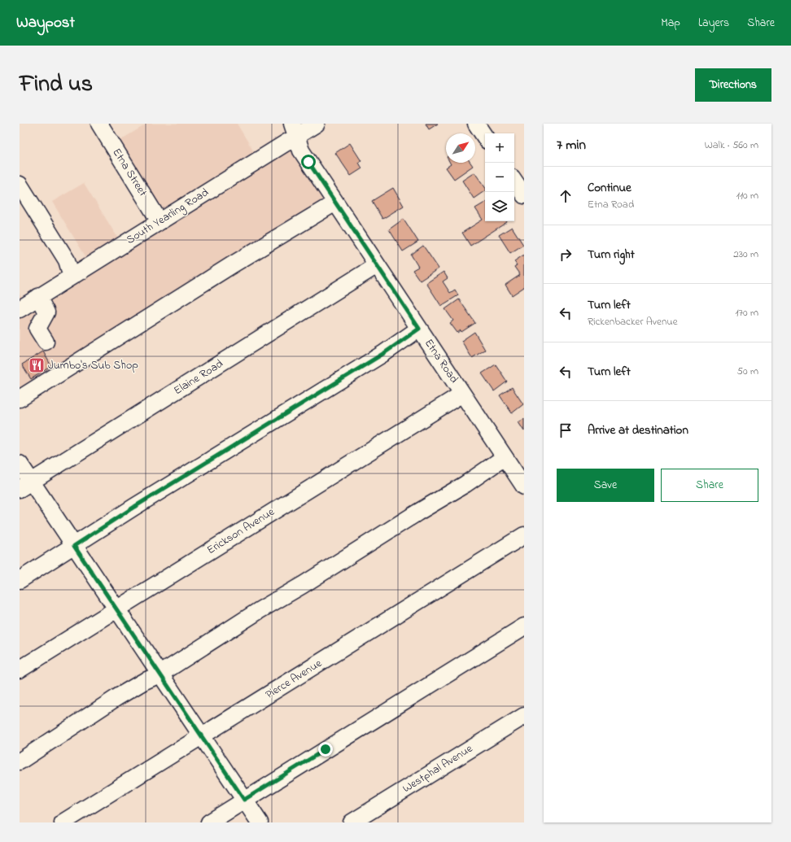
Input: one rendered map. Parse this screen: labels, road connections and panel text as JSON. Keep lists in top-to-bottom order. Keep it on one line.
{"streets":{"street":["Etna Street","South Yearling Road","Etna Road","Elaine Road","Erickson Avenue","Pierce Avenue","Westphal Avenue"]},"crossings":[["Etna Street","South Yearling Road"],["South Yearling Road","Etna Road"],["Etna Road","Elaine Road"],["Etna Road","Erickson Avenue"]],"places":{"restaurant":["Jumbo's Sub Shop"]},"north":"top right","page":{"header":"Waypost","nav":["Map","Layers","Share"],"title":"Find us","buttons":["Directions",["Save","Share"]],"heading":["7 min","Walk · 560 m"],"map_buttons":["+","−"],"list":[["Continue","Etna Road","110 m"],["Turn right","230 m"],["Turn left","Rickenbacker Avenue","170 m"],["Turn left","50 m"],"Arrive at destination"]}}
